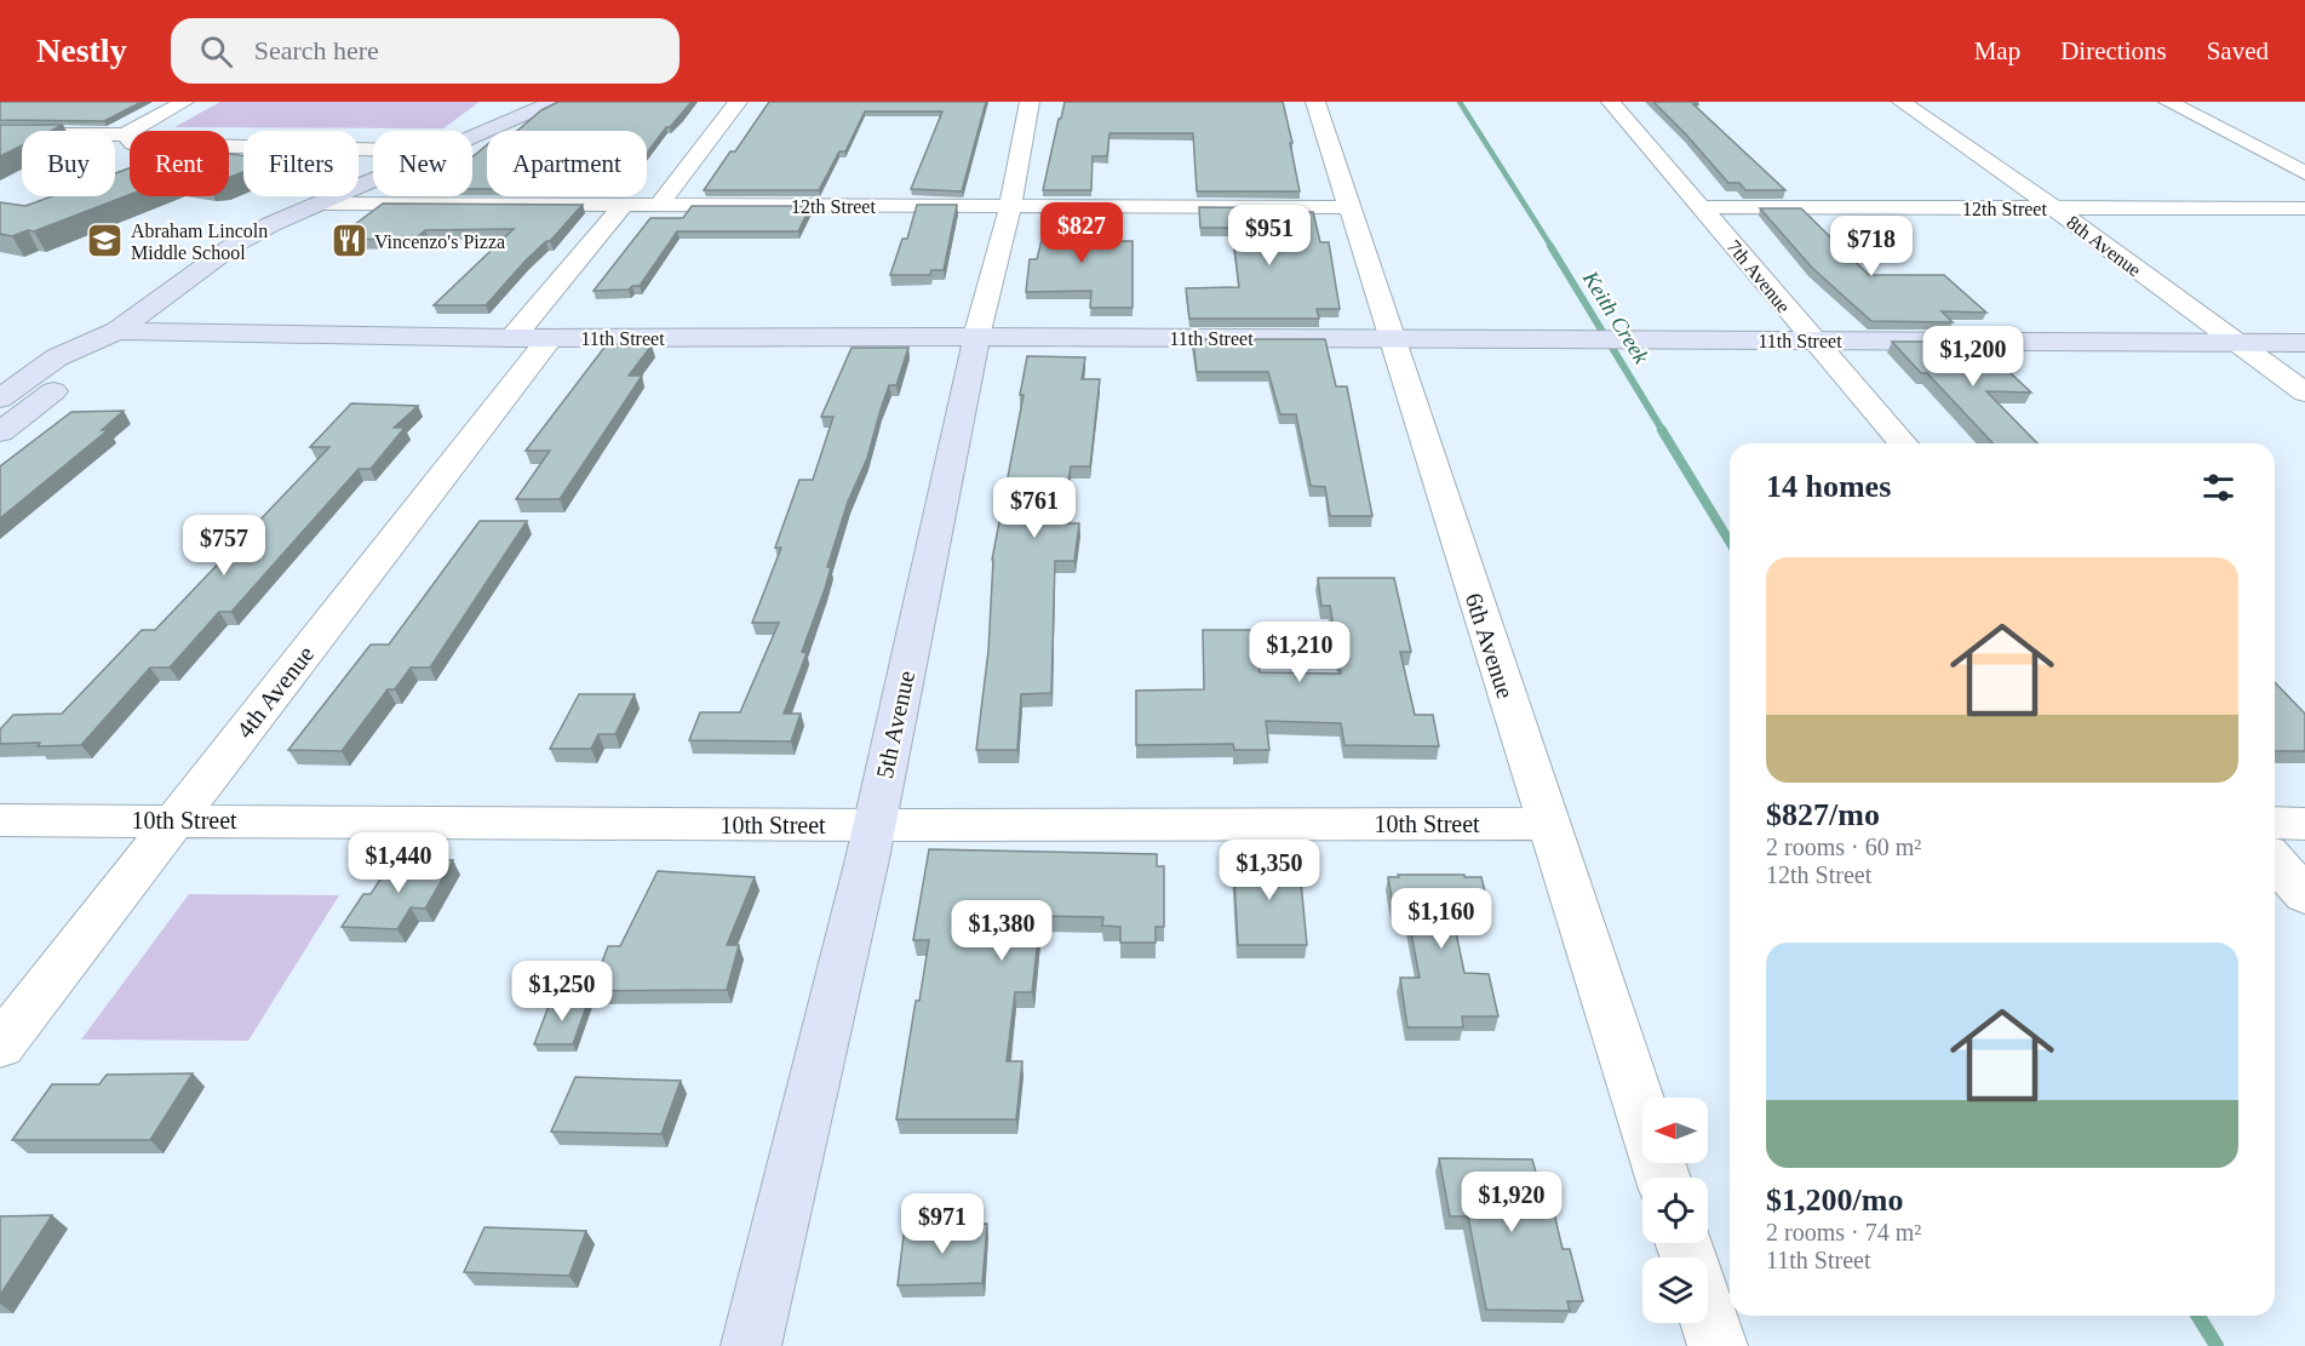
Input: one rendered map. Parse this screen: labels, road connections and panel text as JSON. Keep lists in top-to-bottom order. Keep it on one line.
{"streets":{"main road":["11th Street","5th Avenue"],"street":["12th Street","8th Avenue","7th Avenue","6th Avenue","4th Avenue","10th Street"]},"crossings":[["12th Street","8th Avenue"],["12th Street","7th Avenue"],["12th Street","6th Avenue"],["12th Street","4th Avenue"],["12th Street","5th Avenue"],["8th Avenue","11th Street"],["7th Avenue","11th Street"],["11th Street","6th Avenue"],["11th Street","4th Avenue"],["11th Street","5th Avenue"],["6th Avenue","10th Street"],["4th Avenue","10th Street"],["5th Avenue","10th Street"]],"water":["Keith Creek"],"places":{"school or university":["Abraham Lincoln Middle School"],"restaurant":["Vincenzo's Pizza"]},"north":"left","page":{"header":"Nestly","search":"Search here","nav":["Map","Directions","Saved"],"chip":["Buy","Rent","Filters","New","Apartment"],"price":["$827","$951","$718","$1,200","$761","$757","$1,210","$1,440","$1,350","$1,160","$1,380","$1,250","$1,920","$971"],"heading":"14 homes","list":[{"name":"$827/mo","note":"2 rooms · 60 m² · 12th Street"},{"name":"$1,200/mo","note":"2 rooms · 74 m² · 11th Street"}]}}
